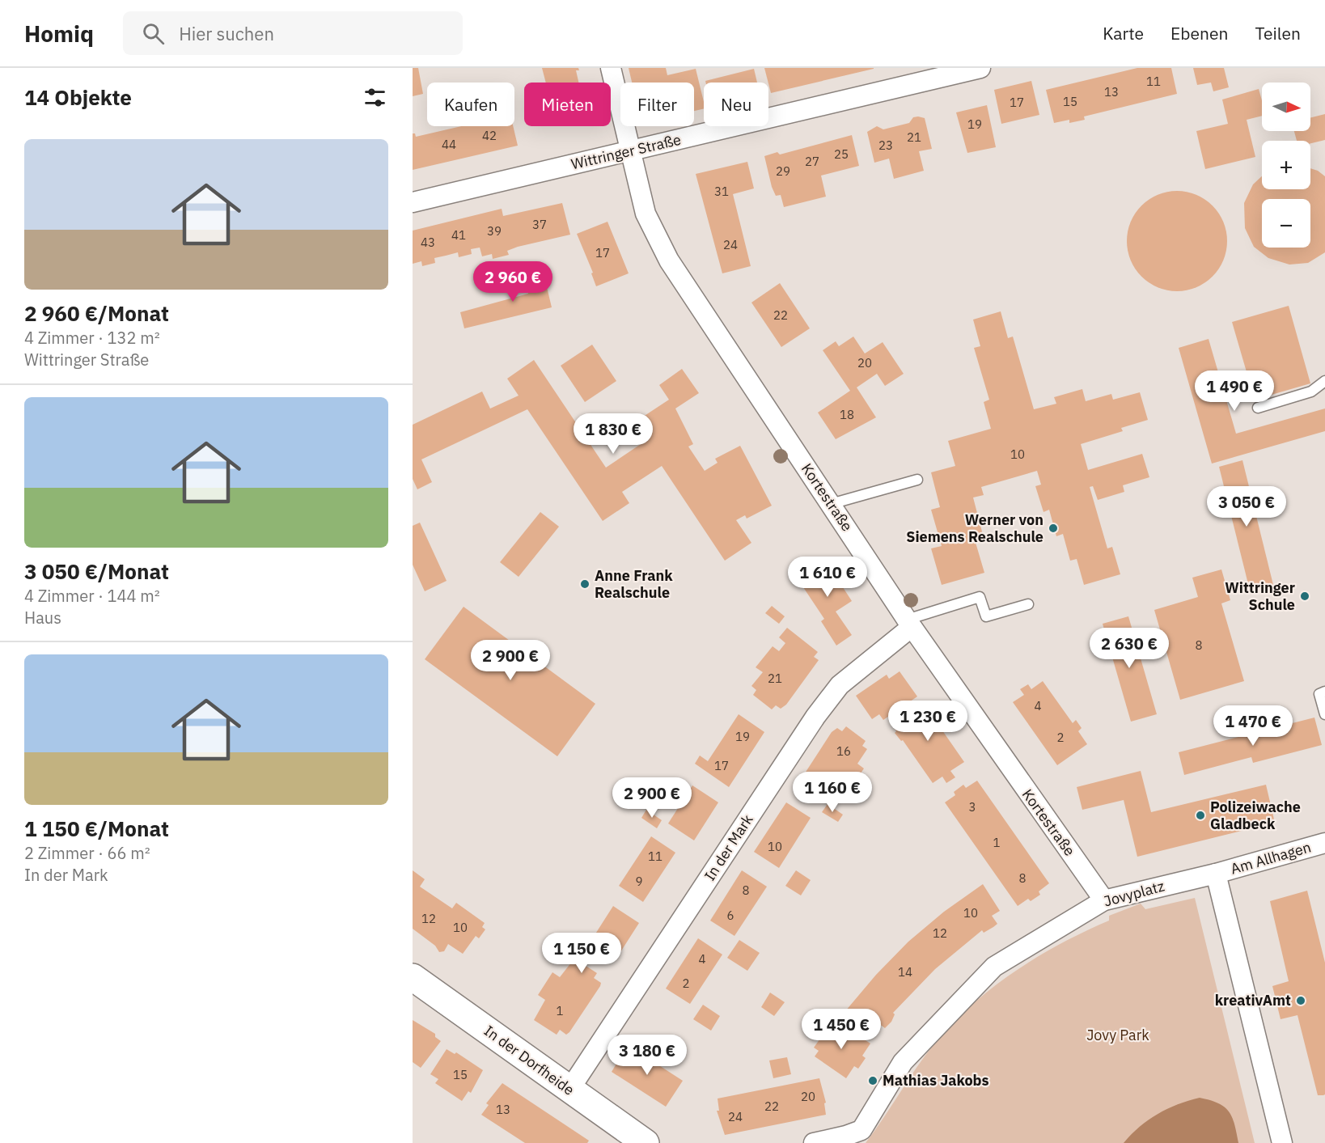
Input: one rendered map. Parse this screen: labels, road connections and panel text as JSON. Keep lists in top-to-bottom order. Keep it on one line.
{"streets":{"street":["Wittringer Straße","Kortestraße","In der Mark","Am Allhagen","Jovyplatz","In der Dorfheide"]},"crossings":[["Wittringer Straße","Kortestraße"],["Kortestraße","In der Mark"],["Kortestraße","Jovyplatz"],["In der Mark","In der Dorfheide"],["Am Allhagen","Jovyplatz"]],"parks":["Jovy Park"],"places":["Werner von Siemens Realschule","Anne Frank Realschule","Wittringer Schule","Polizeiwache Gladbeck","kreativAmt","Mathias Jakobs"],"house_numbers":["11","13","15","17","19","42","21","44","23","25","27","29","31","37","39","41","43","24","17","22","20","18","10","8","21","4","19","2","16","17","3","1","10","11","8","9","8","10","6","12","10","12","4","14","2","1","15","20","22","13","24"],"north":"right","page":{"header":"Homiq","search":"Hier suchen","nav":["Karte","Ebenen","Teilen"],"heading":"14 Objekte","map_buttons":["+","−"],"chip":["Kaufen","Mieten","Filter","Neu"],"list":[{"name":"2 960 €/Monat","note":"4 Zimmer · 132 m² · Wittringer Straße"},{"name":"3 050 €/Monat","note":"4 Zimmer · 144 m² · Haus"},{"name":"1 150 €/Monat","note":"2 Zimmer · 66 m² · In der Mark"}],"price":["2 960 €","1 490 €","1 830 €","3 050 €","1 610 €","2 630 €","2 900 €","1 230 €","1 470 €","1 160 €","2 900 €","1 150 €","1 450 €","3 180 €"]}}
